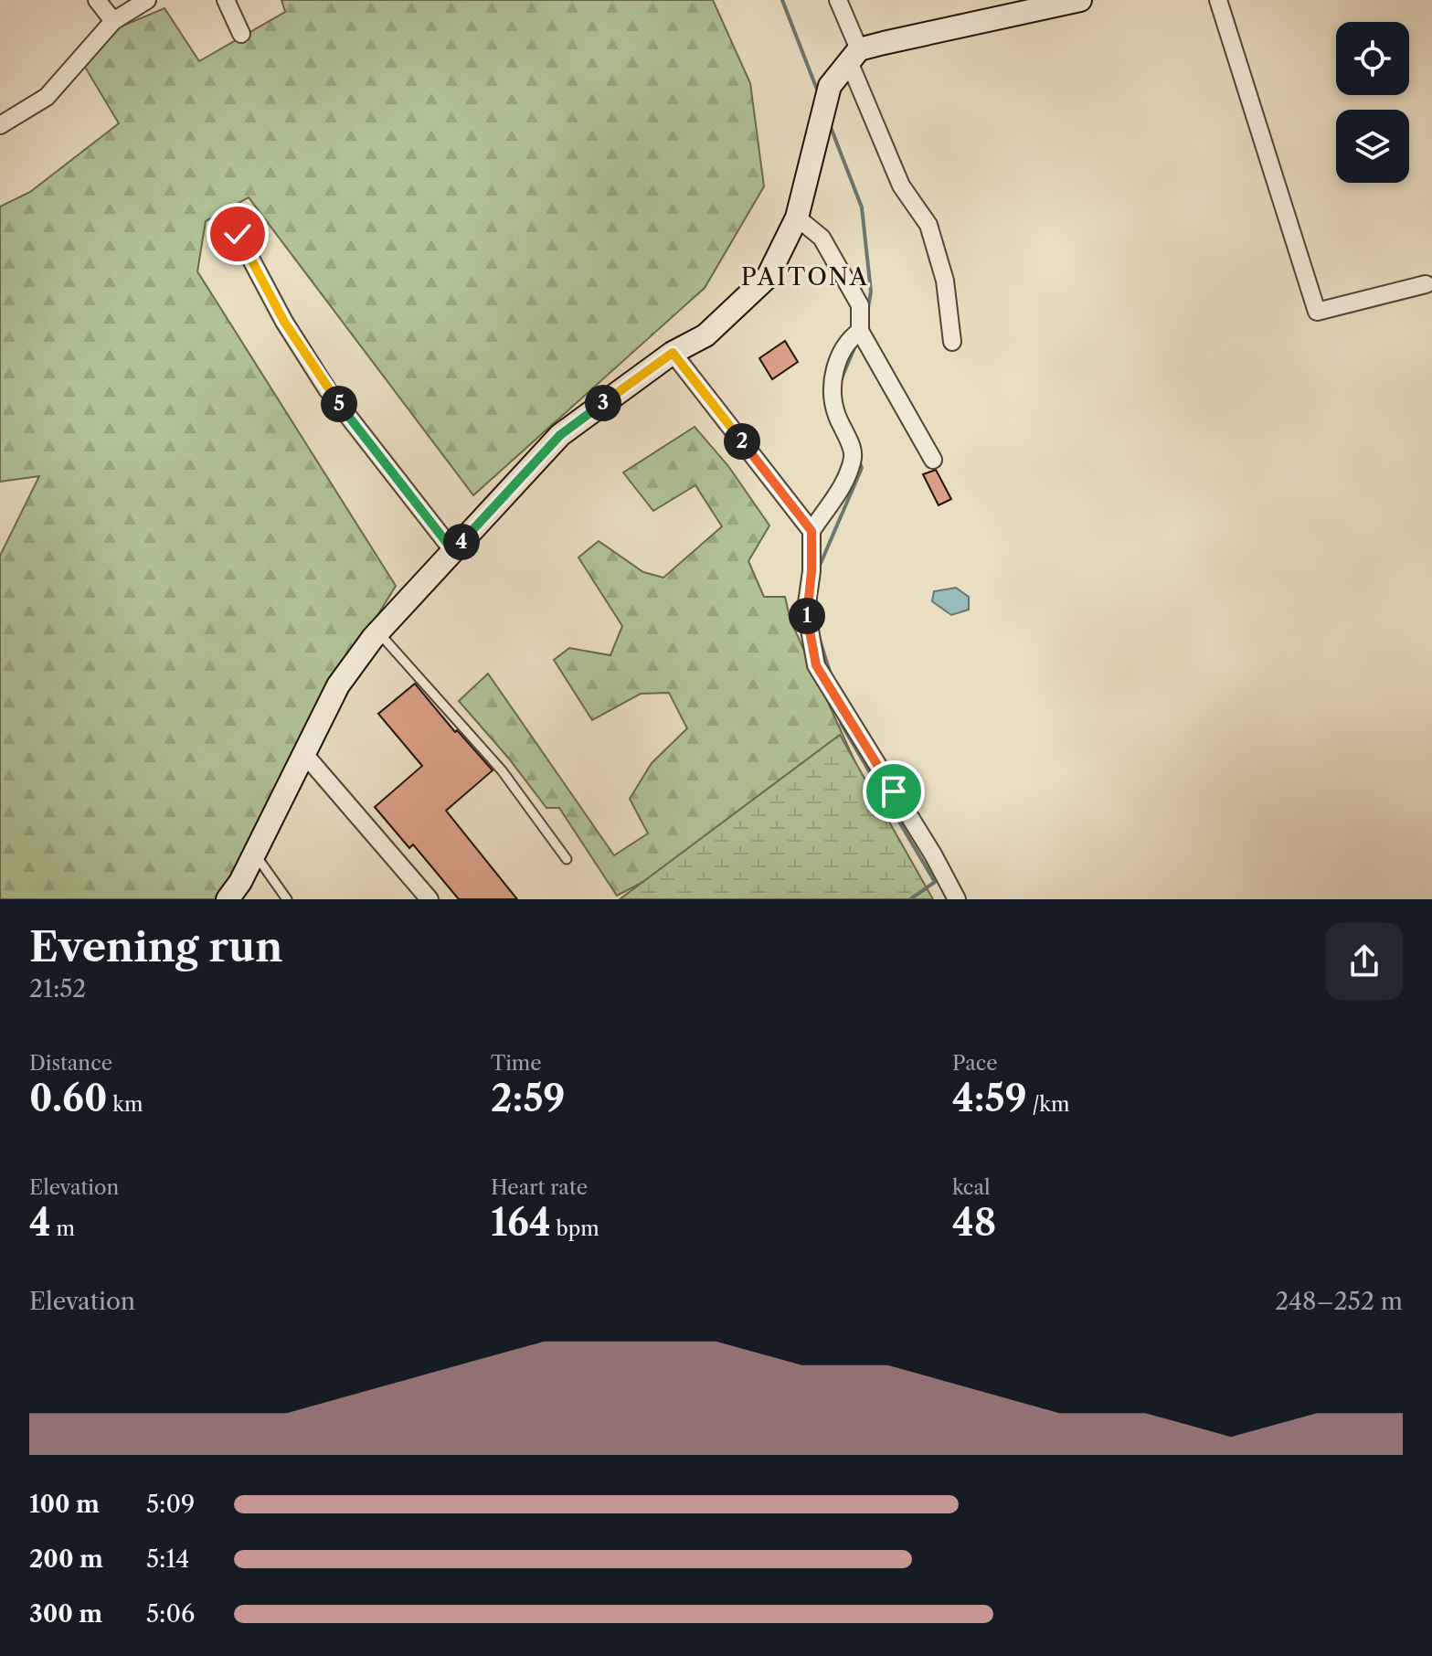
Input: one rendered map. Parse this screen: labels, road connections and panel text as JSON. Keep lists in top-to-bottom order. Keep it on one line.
{"districts":["PAITONA"],"page":{"pins":["3","5","2","4","1"],"heading":["Evening run","21:52"],"stats":[["Distance","0.60 km"],["Time","2:59"],["Pace","4:59 /km"],["Elevation","4 m"],["Heart rate","164 bpm"],["kcal","48"]],"chart":["Elevation","248–252 m"],"list":[{"name":"100 m","note":"5:09"},{"name":"200 m","note":"5:14"},{"name":"300 m","note":"5:06"}]}}
